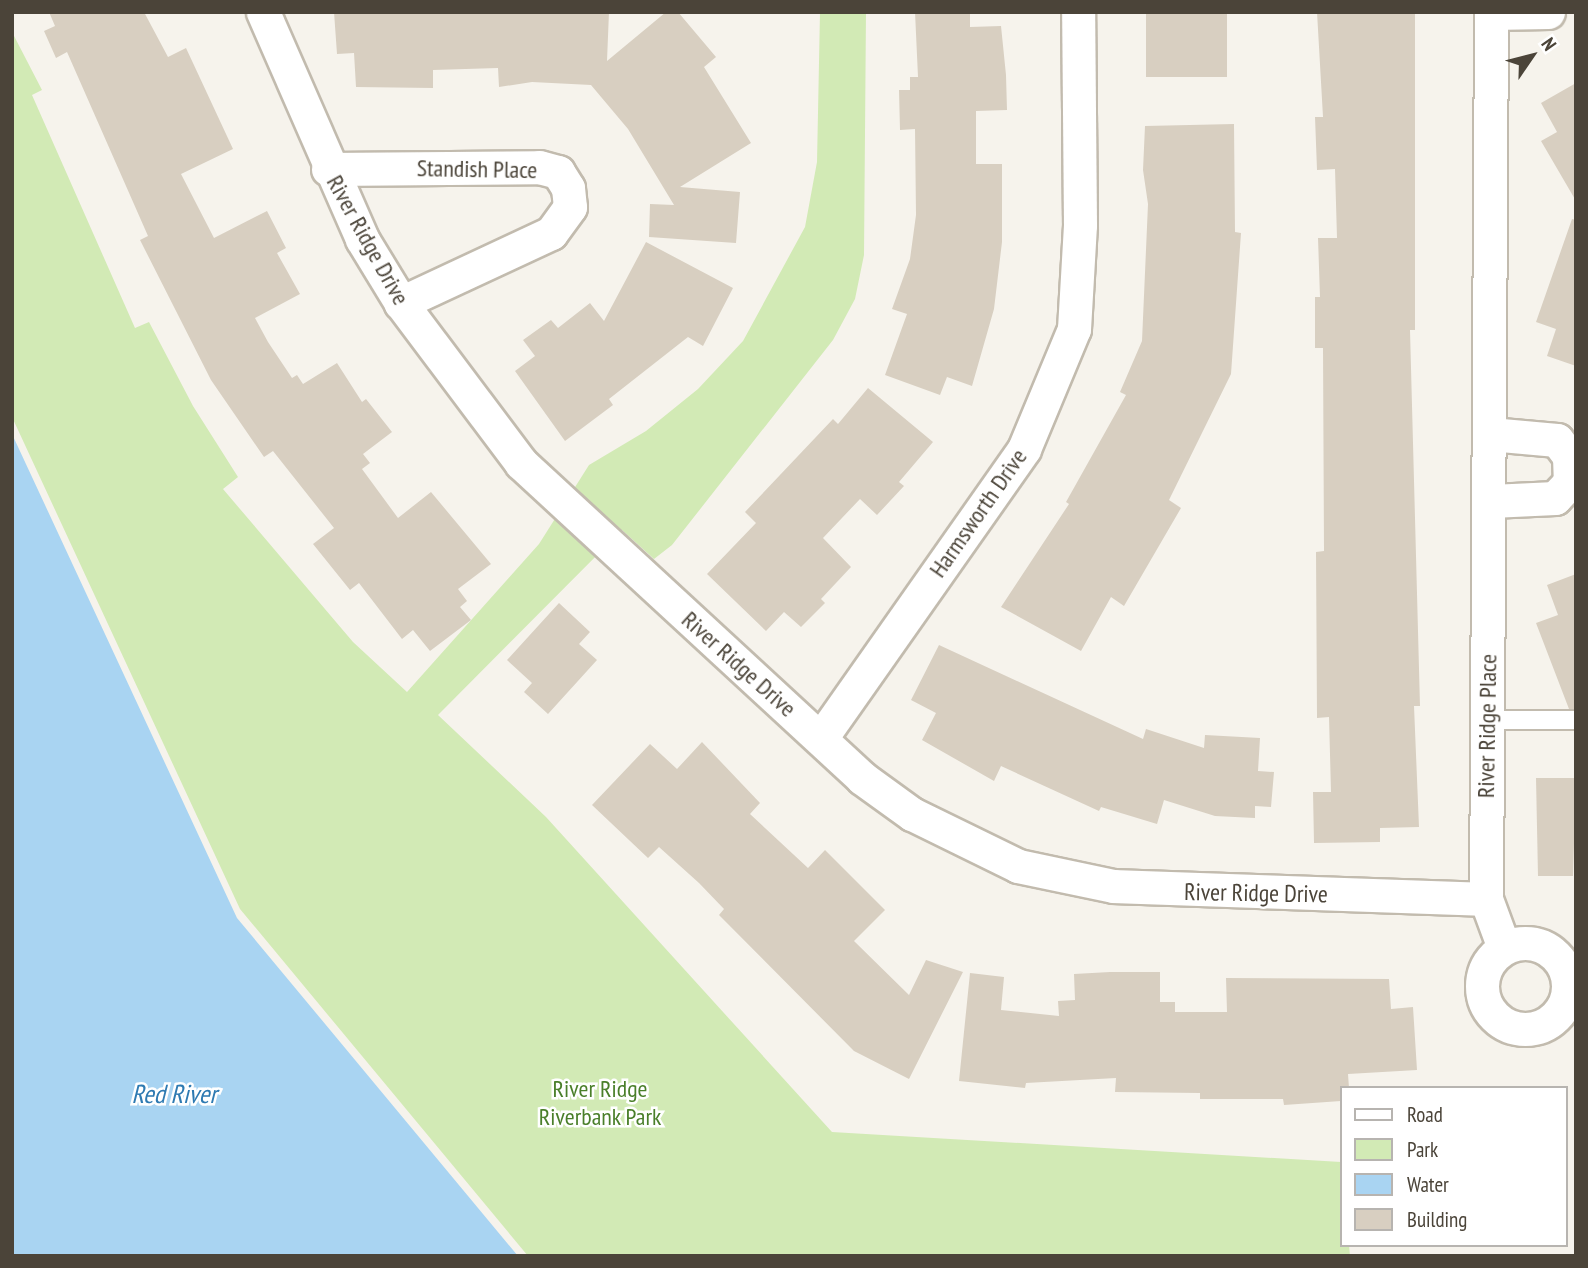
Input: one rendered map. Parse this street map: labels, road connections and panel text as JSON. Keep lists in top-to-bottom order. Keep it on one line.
{"streets":{"street":["Standish Place","River Ridge Drive","Harmsworth Drive","River Ridge Place"]},"crossings":[["Standish Place","River Ridge Drive"],["River Ridge Drive","Harmsworth Drive"],["River Ridge Drive","River Ridge Place"]],"water":["Red River"],"parks":["River Ridge Riverbank Park"],"legend":["Road","Park","Water","Building"],"north":"top right"}
